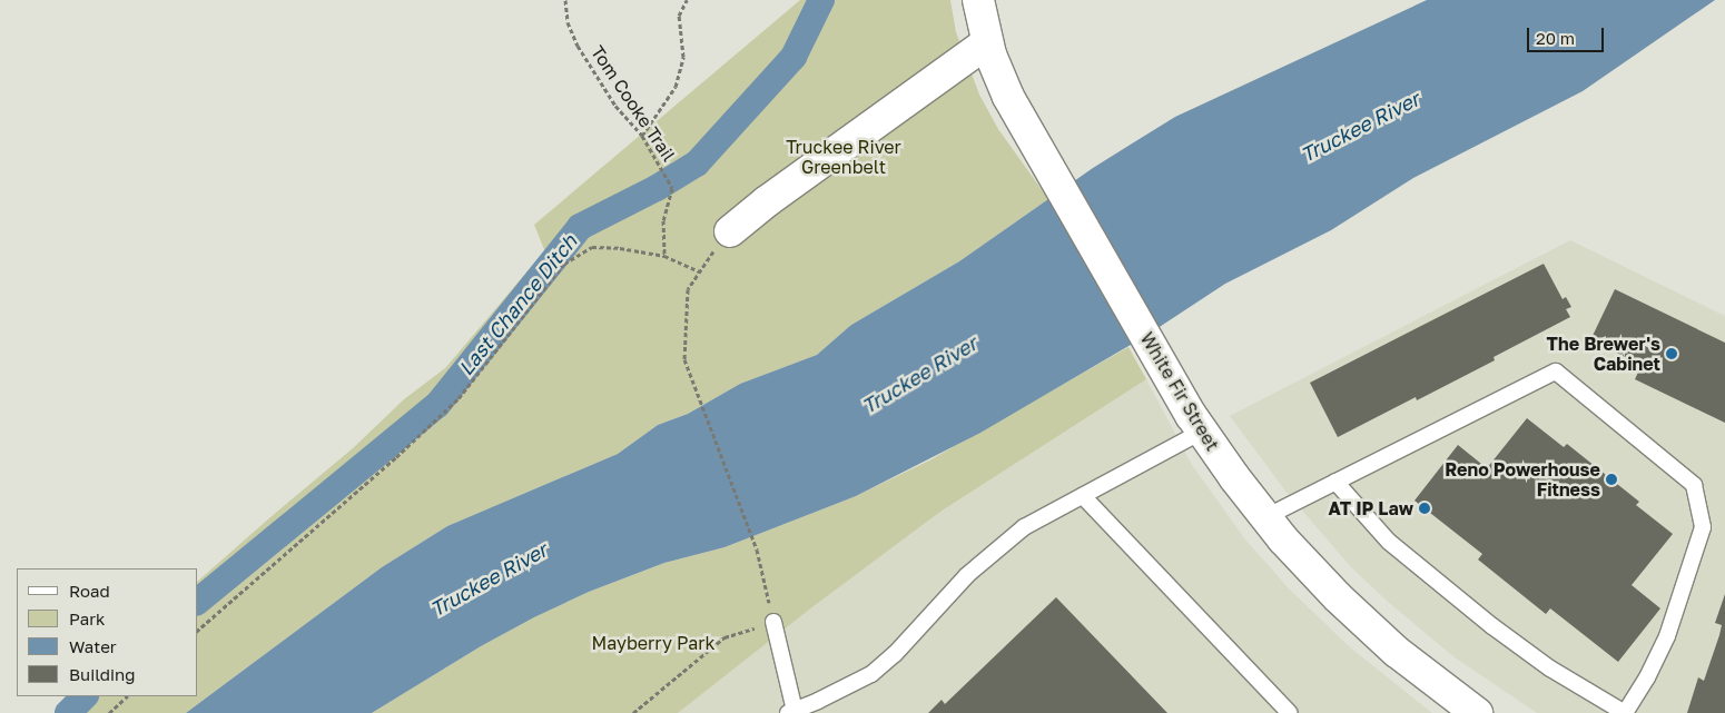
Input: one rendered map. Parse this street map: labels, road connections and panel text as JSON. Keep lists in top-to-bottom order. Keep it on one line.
{"streets":{"street":["White Fir Street"],"path":["Tom Cooke Trail"]},"water":["Truckee River","Last Chance Ditch"],"parks":["Truckee River Greenbelt","Mayberry Park"],"places":["The Brewer's Cabinet","Reno Powerhouse Fitness","AT IP Law"],"legend":["Road","Park","Water","Building"],"scale_bar":"20 m"}
